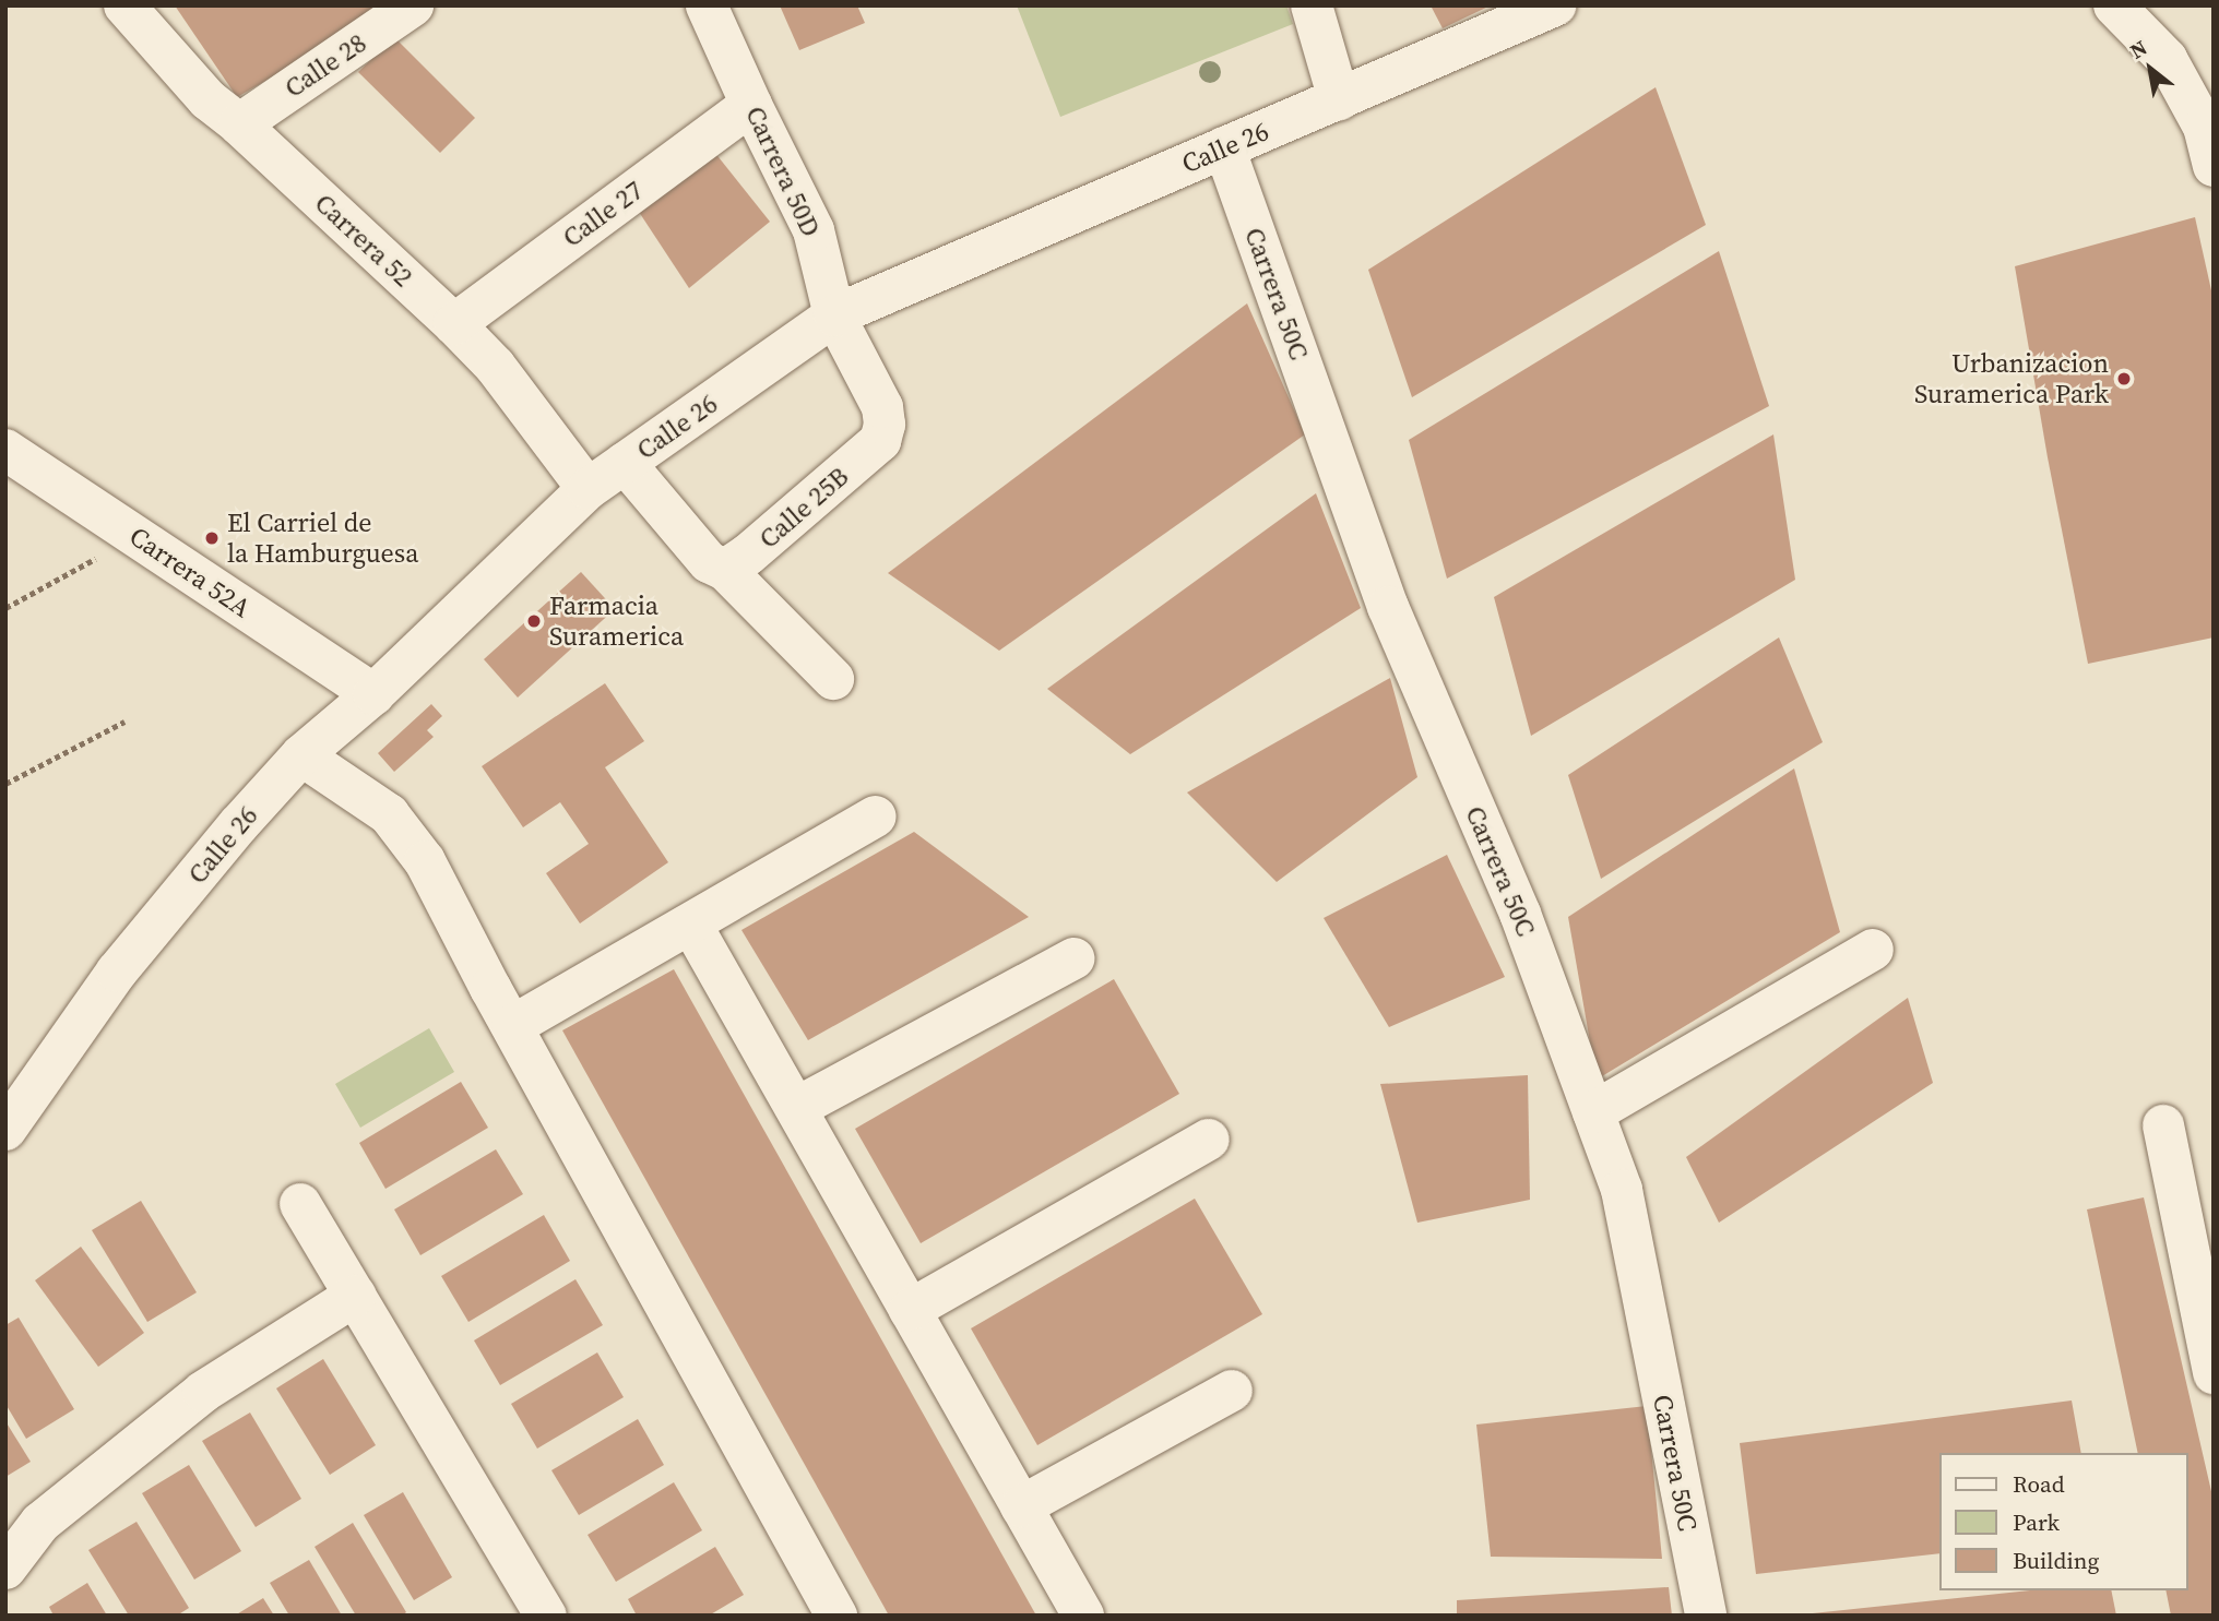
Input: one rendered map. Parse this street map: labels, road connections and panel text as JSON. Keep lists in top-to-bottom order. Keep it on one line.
{"streets":{"street":["Calle 28","Calle 26","Carrera 50D","Calle 27","Carrera 52","Carrera 50C","Calle 25B","Carrera 52A"]},"crossings":[["Calle 28","Carrera 52"],["Calle 26","Carrera 50D"],["Calle 26","Carrera 52"],["Calle 26","Carrera 50C"],["Calle 26","Carrera 52A"],["Carrera 50D","Calle 27"],["Carrera 50D","Calle 25B"],["Calle 27","Carrera 52"]],"places":["Urbanizacion Suramerica Park","El Carriel de la Hamburguesa","Farmacia Suramerica"],"legend":["Road","Park","Building"],"north":"top left"}
